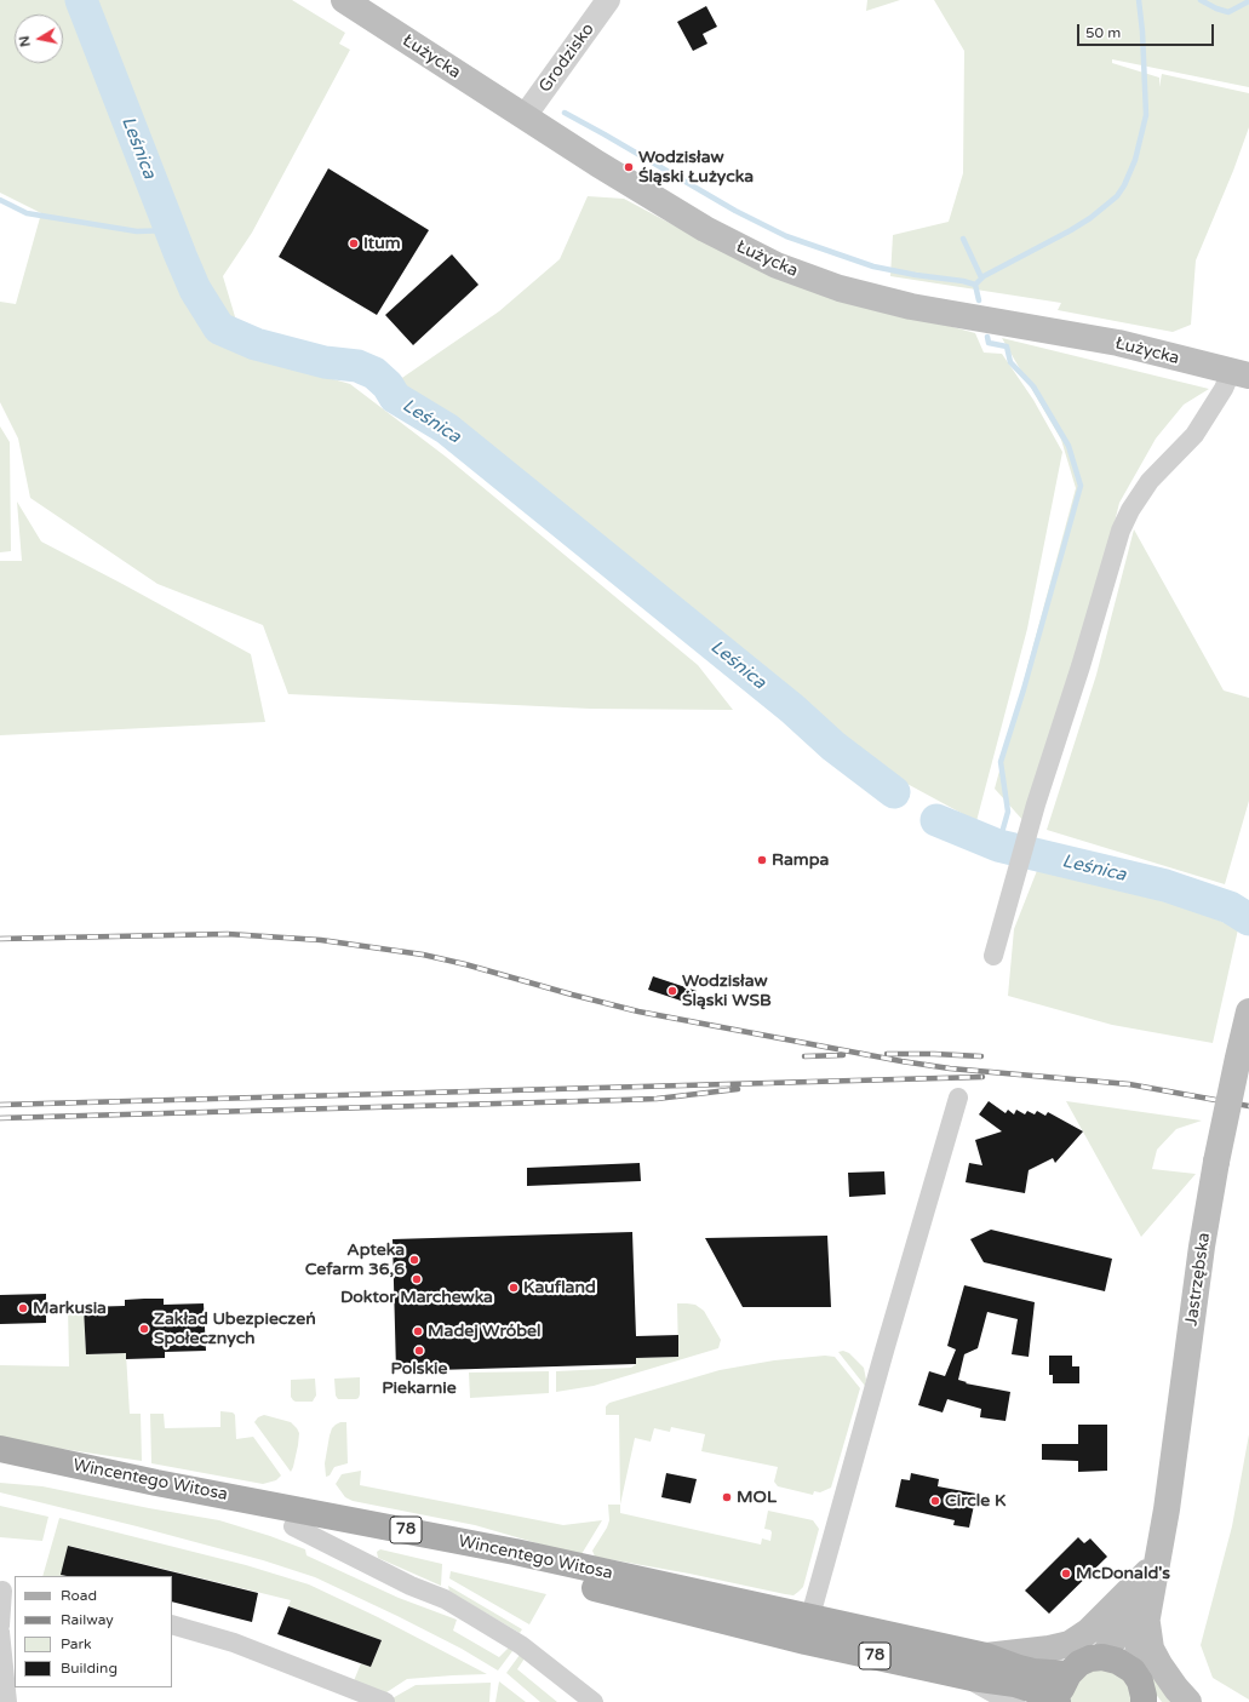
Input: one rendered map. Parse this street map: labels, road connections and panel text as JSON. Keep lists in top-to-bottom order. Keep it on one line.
{"streets":{"main road":["Łużycka","Jastrzębska","Wincentego Witosa","78"],"street":["Grodzisko"]},"crossings":[["Łużycka","Grodzisko"],["Wincentego Witosa","78"]],"water":["Leśnica"],"places":["Wodzisław Śląski Łużycka","Itum","Rampa","Wodzisław Śląski WSB","Apteka Cefarm 36,6","Doktor Marchewka","Kaufland","Markusia","Zakład Ubezpieczeń Społecznych","Madej Wróbel","Polskie Piekarnie","MOL","Circle K","McDonald's"],"legend":["Road","Railway","Park","Building"],"scale_bar":"50 m","north":"left"}
